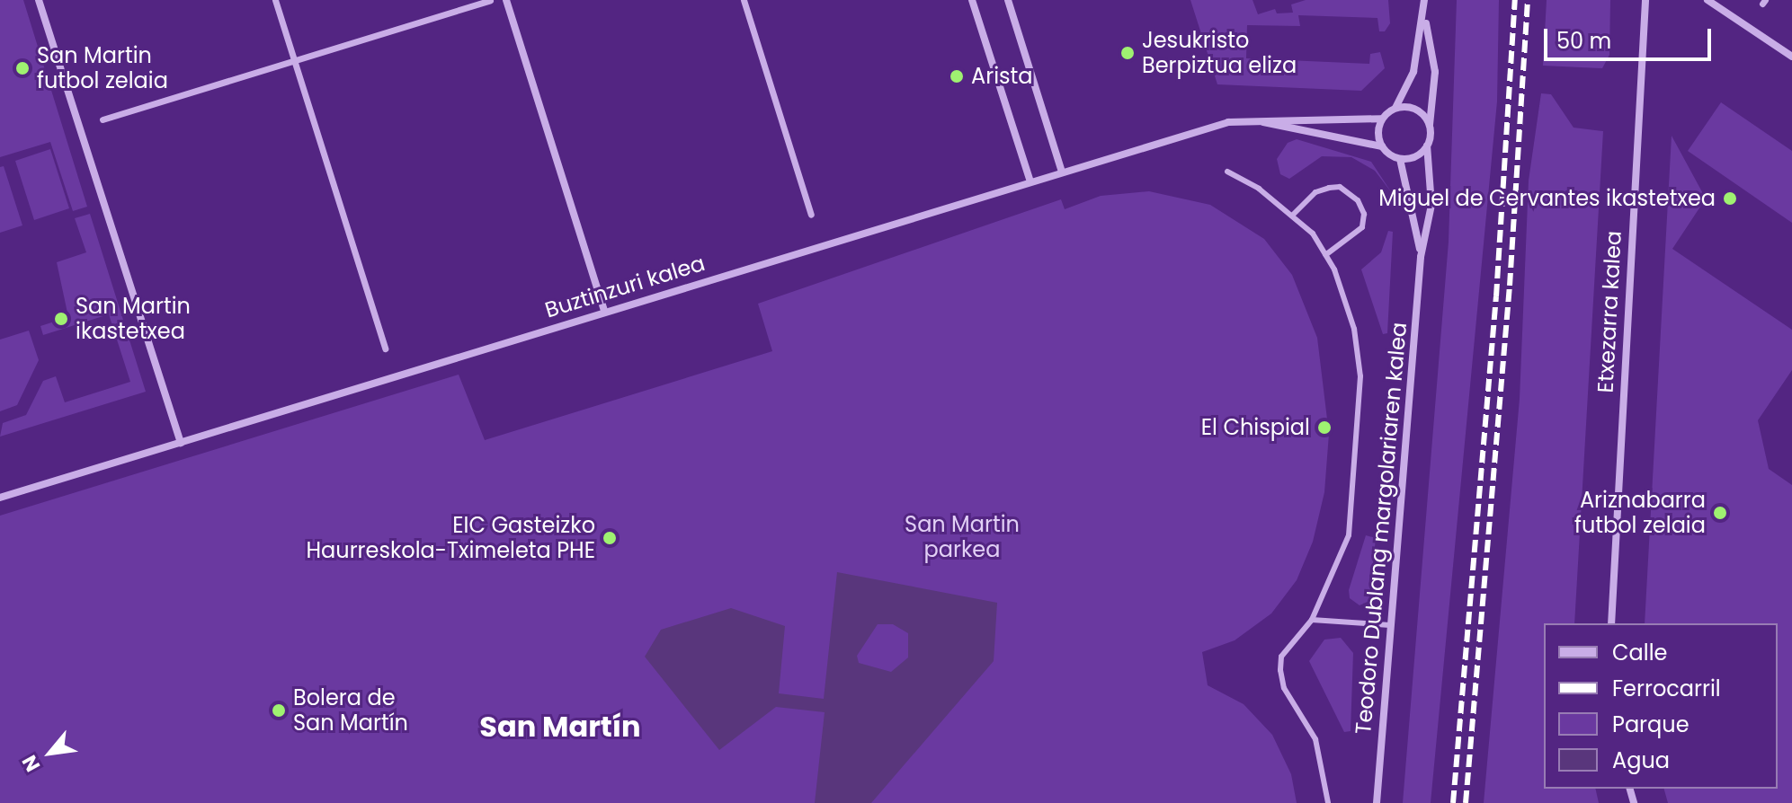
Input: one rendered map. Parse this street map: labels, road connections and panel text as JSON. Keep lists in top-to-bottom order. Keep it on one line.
{"streets":{"street":["Buztinzuri kalea","Etxezarra kalea","Teodoro Dublang margolariaren kalea"]},"districts":["San Martín"],"parks":["San Martin parkea"],"places":["Jesukristo Berpiztua eliza","San Martin futbol zelaia","Arista","Miguel de Cervantes ikastetxea","San Martin ikastetxea","El Chispial","Ariznabarra futbol zelaia","EIC Gasteizko Haurreskola-Tximeleta PHE","Bolera de San Martín"],"legend":["Calle","Ferrocarril","Parque","Agua"],"scale_bar":"50 m","north":"bottom left"}
